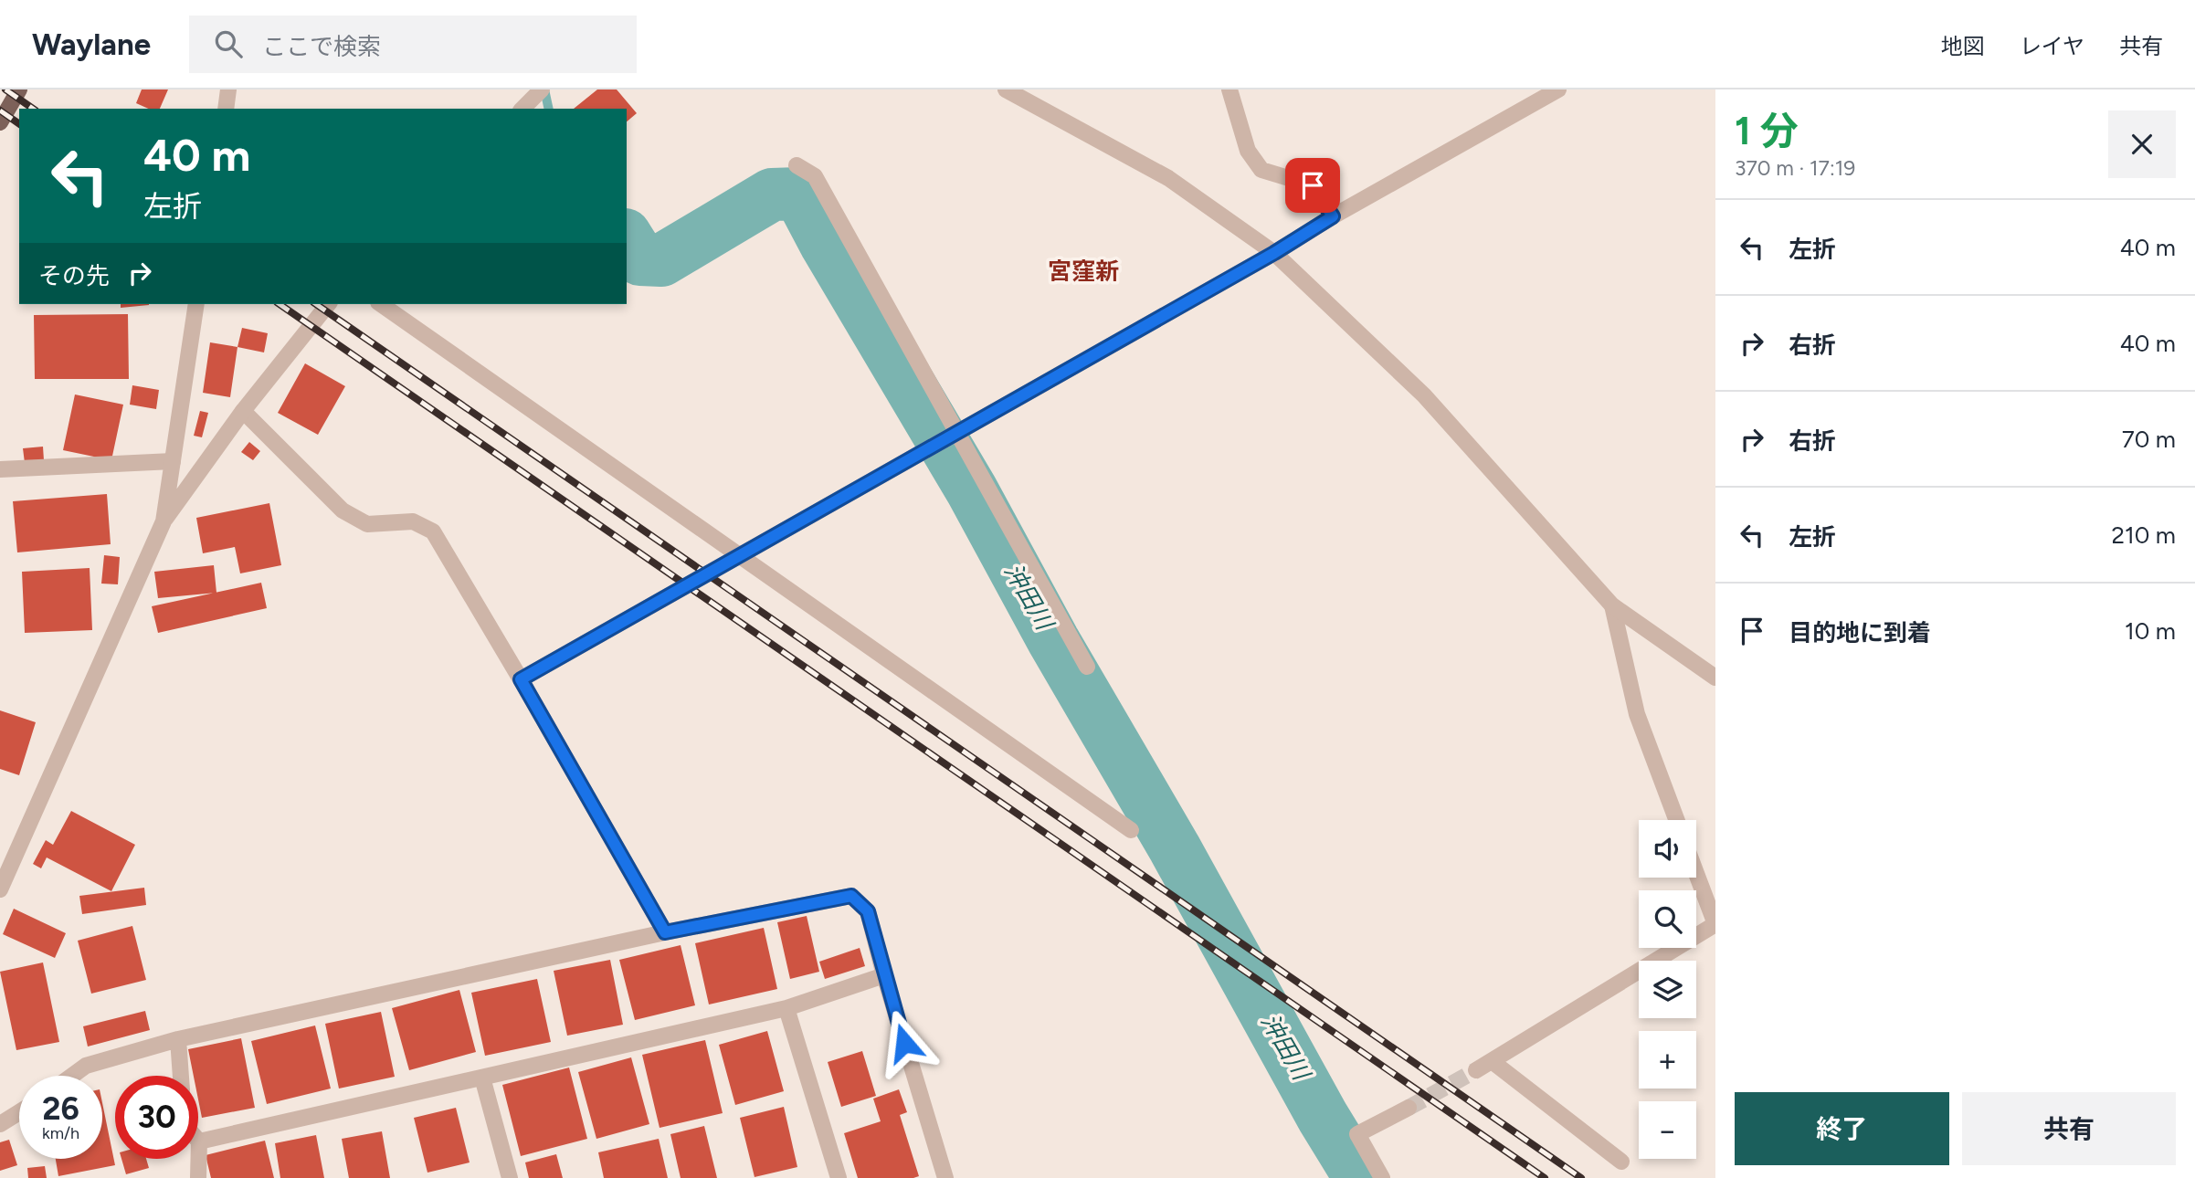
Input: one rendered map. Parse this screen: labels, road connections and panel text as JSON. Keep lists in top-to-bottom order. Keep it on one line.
{"districts":["宮窪新"],"water":["沖田川"],"page":{"header":"Waylane","search":"ここで検索","nav":["地図","レイヤ","共有"],"heading":["1 分","370 m · 17:19"],"turn":["40 m","左折"],"list":[{"name":"左折","value":"40 m"},{"name":"右折","value":"40 m"},{"name":"右折","value":"70 m"},{"name":"左折","value":"210 m"},{"name":"目的地に到着","value":"10 m"}],"then":"その先","map_buttons":["+","−"],"speed":"26 km/h","limit":"30","buttons":["終了","共有"]}}
